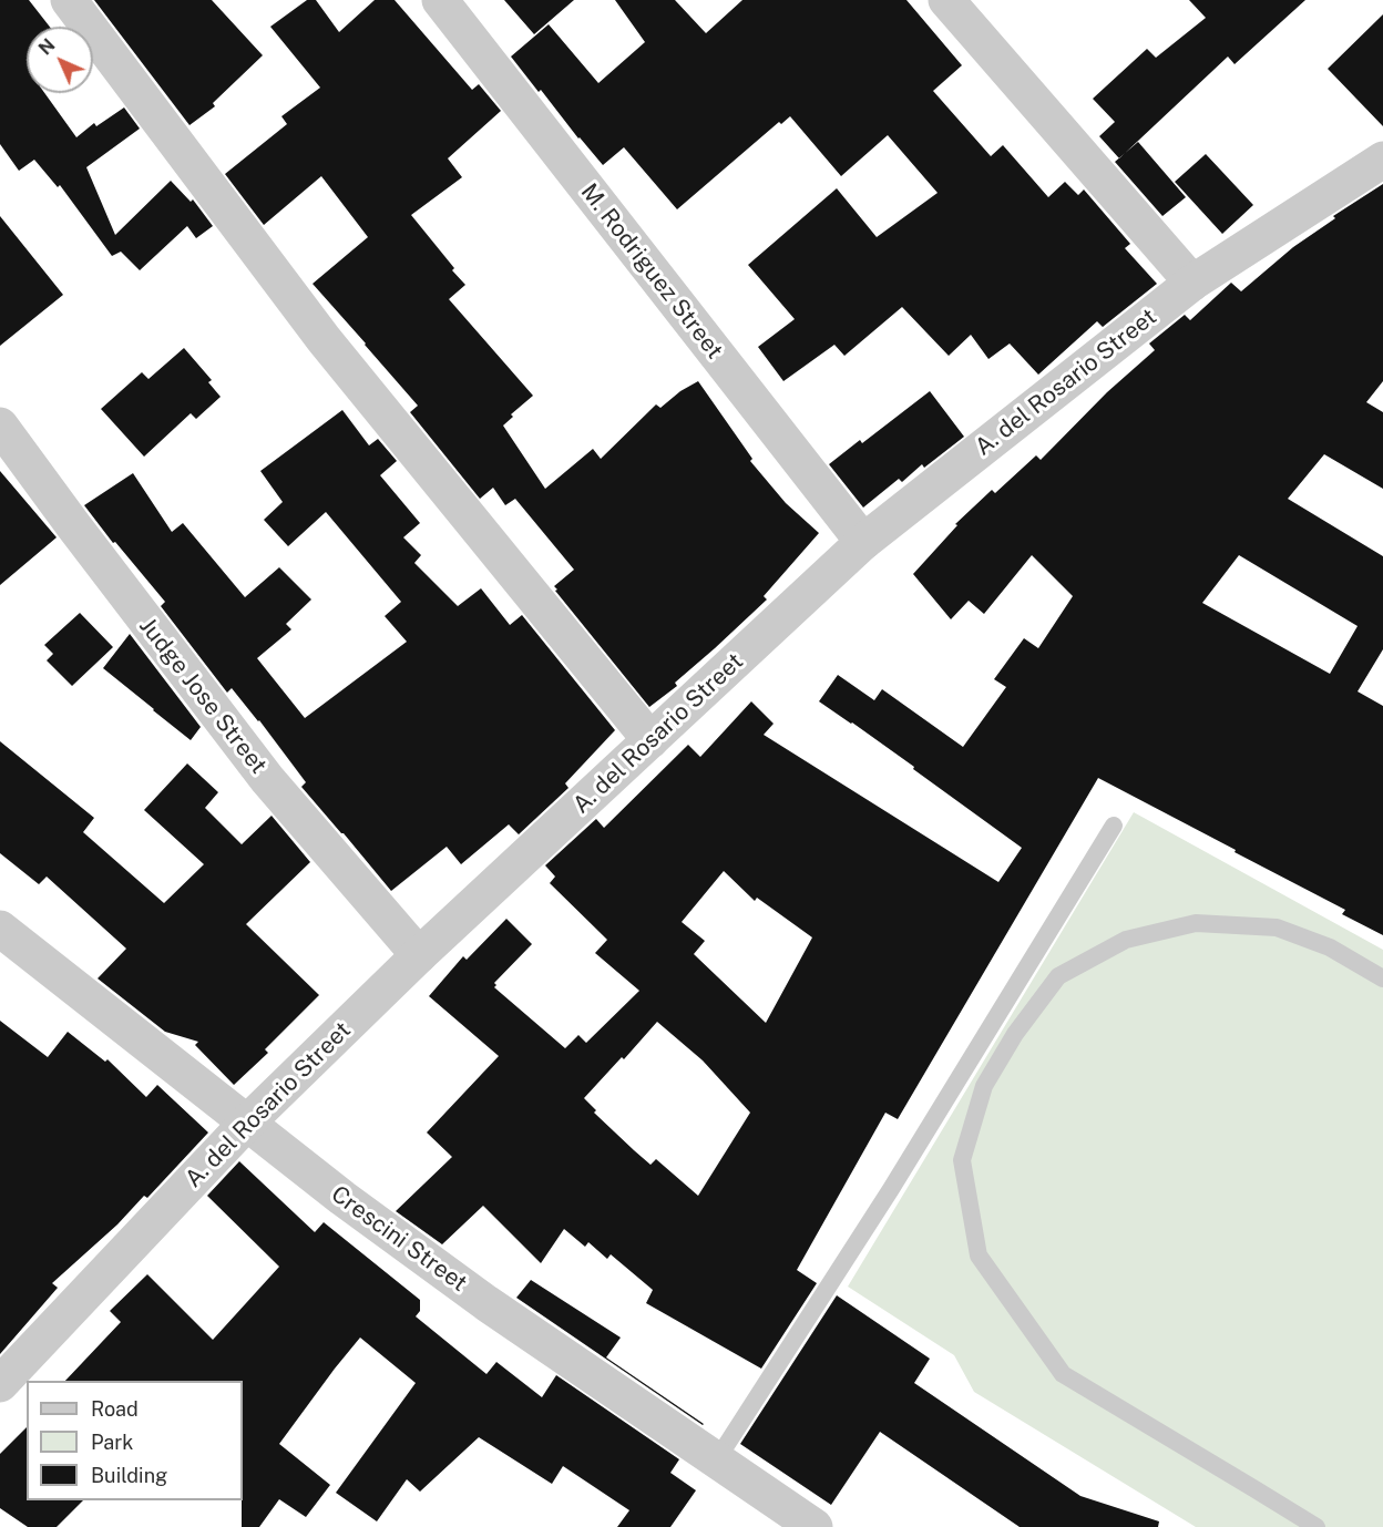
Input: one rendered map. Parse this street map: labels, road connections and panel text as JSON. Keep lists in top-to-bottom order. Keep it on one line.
{"streets":{"street":["M. Rodriguez Street","A. del Rosario Street","Judge Jose Street","Crescini Street"]},"crossings":[["M. Rodriguez Street","A. del Rosario Street"],["A. del Rosario Street","Judge Jose Street"],["A. del Rosario Street","Crescini Street"]],"legend":["Road","Park","Building"],"north":"top left"}
